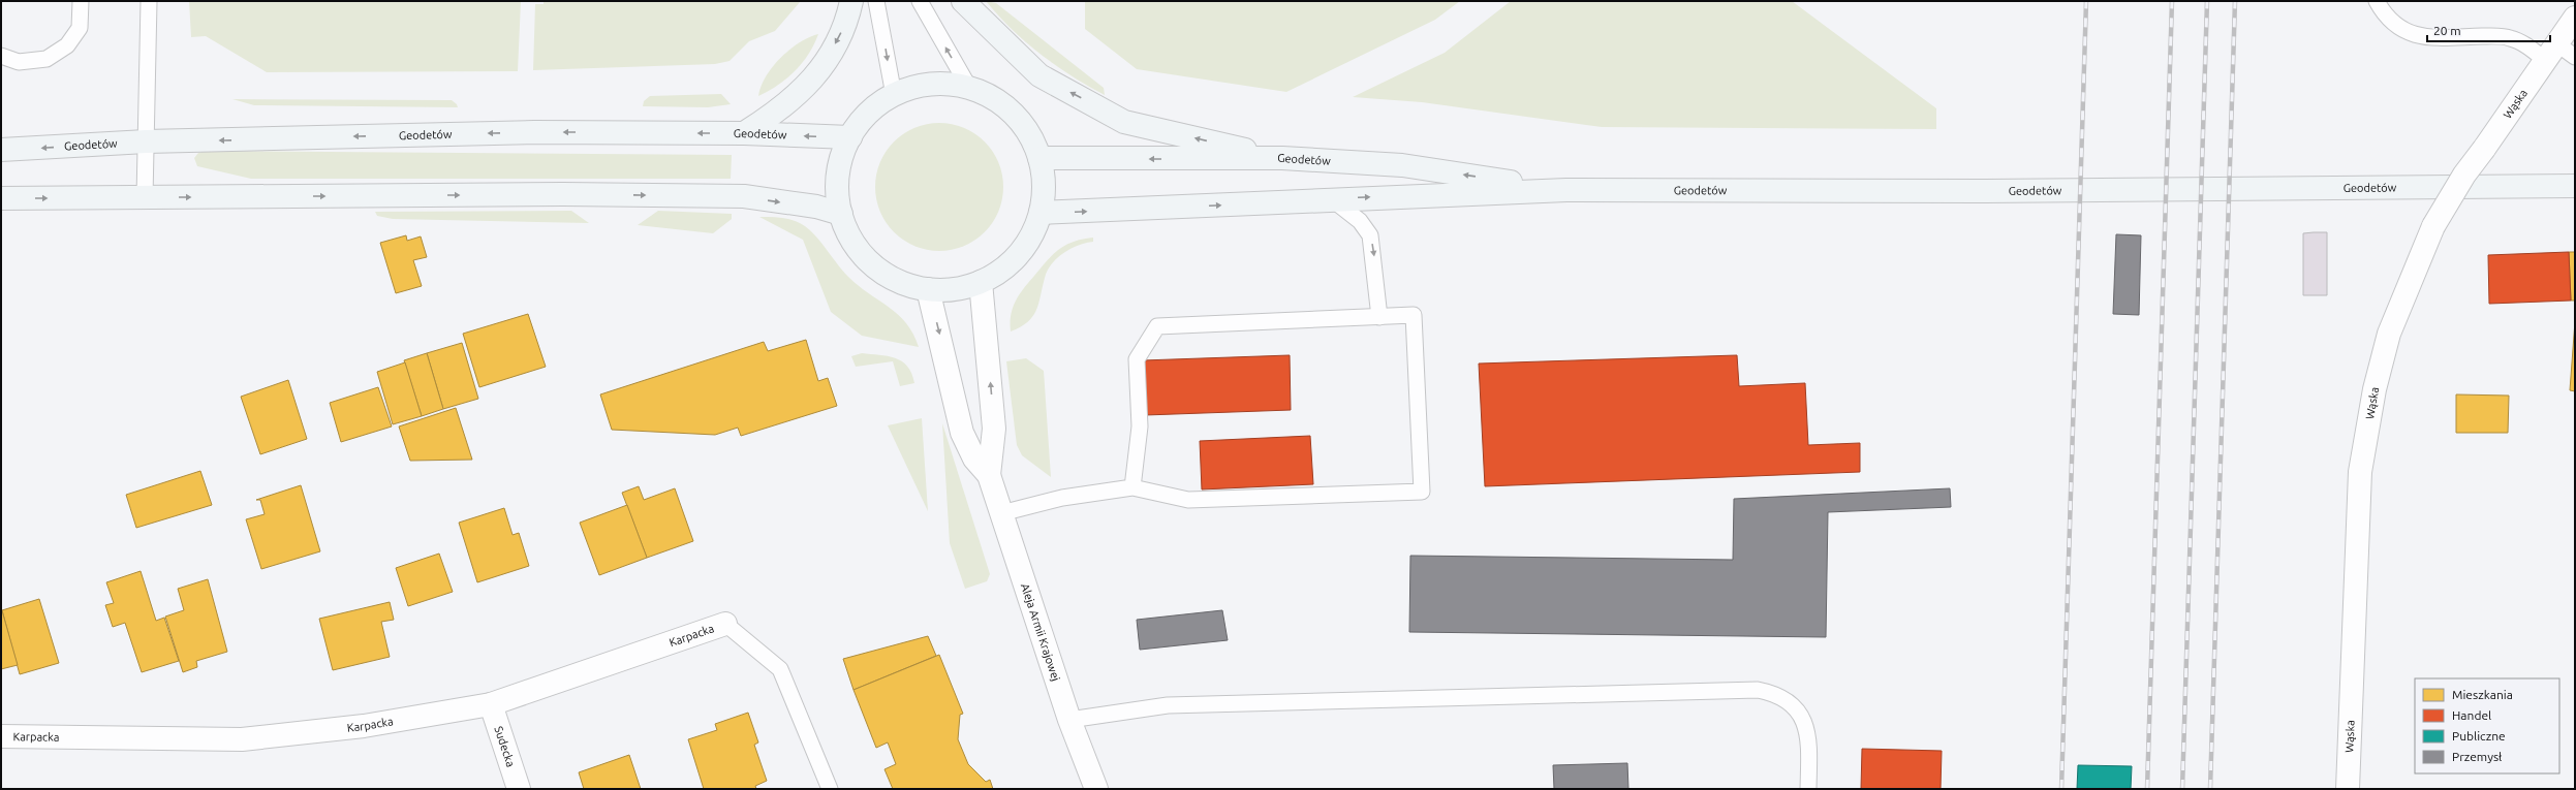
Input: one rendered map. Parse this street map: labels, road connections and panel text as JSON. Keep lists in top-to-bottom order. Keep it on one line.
{"streets":{"main road":["Geodetów"],"street":["Wąska","Aleja Armii Krajowej","Karpacka","Sudecka"]},"crossings":[["Karpacka","Sudecka"]],"legend":["Mieszkania","Handel","Publiczne","Przemysł"],"scale_bar":"20 m"}
